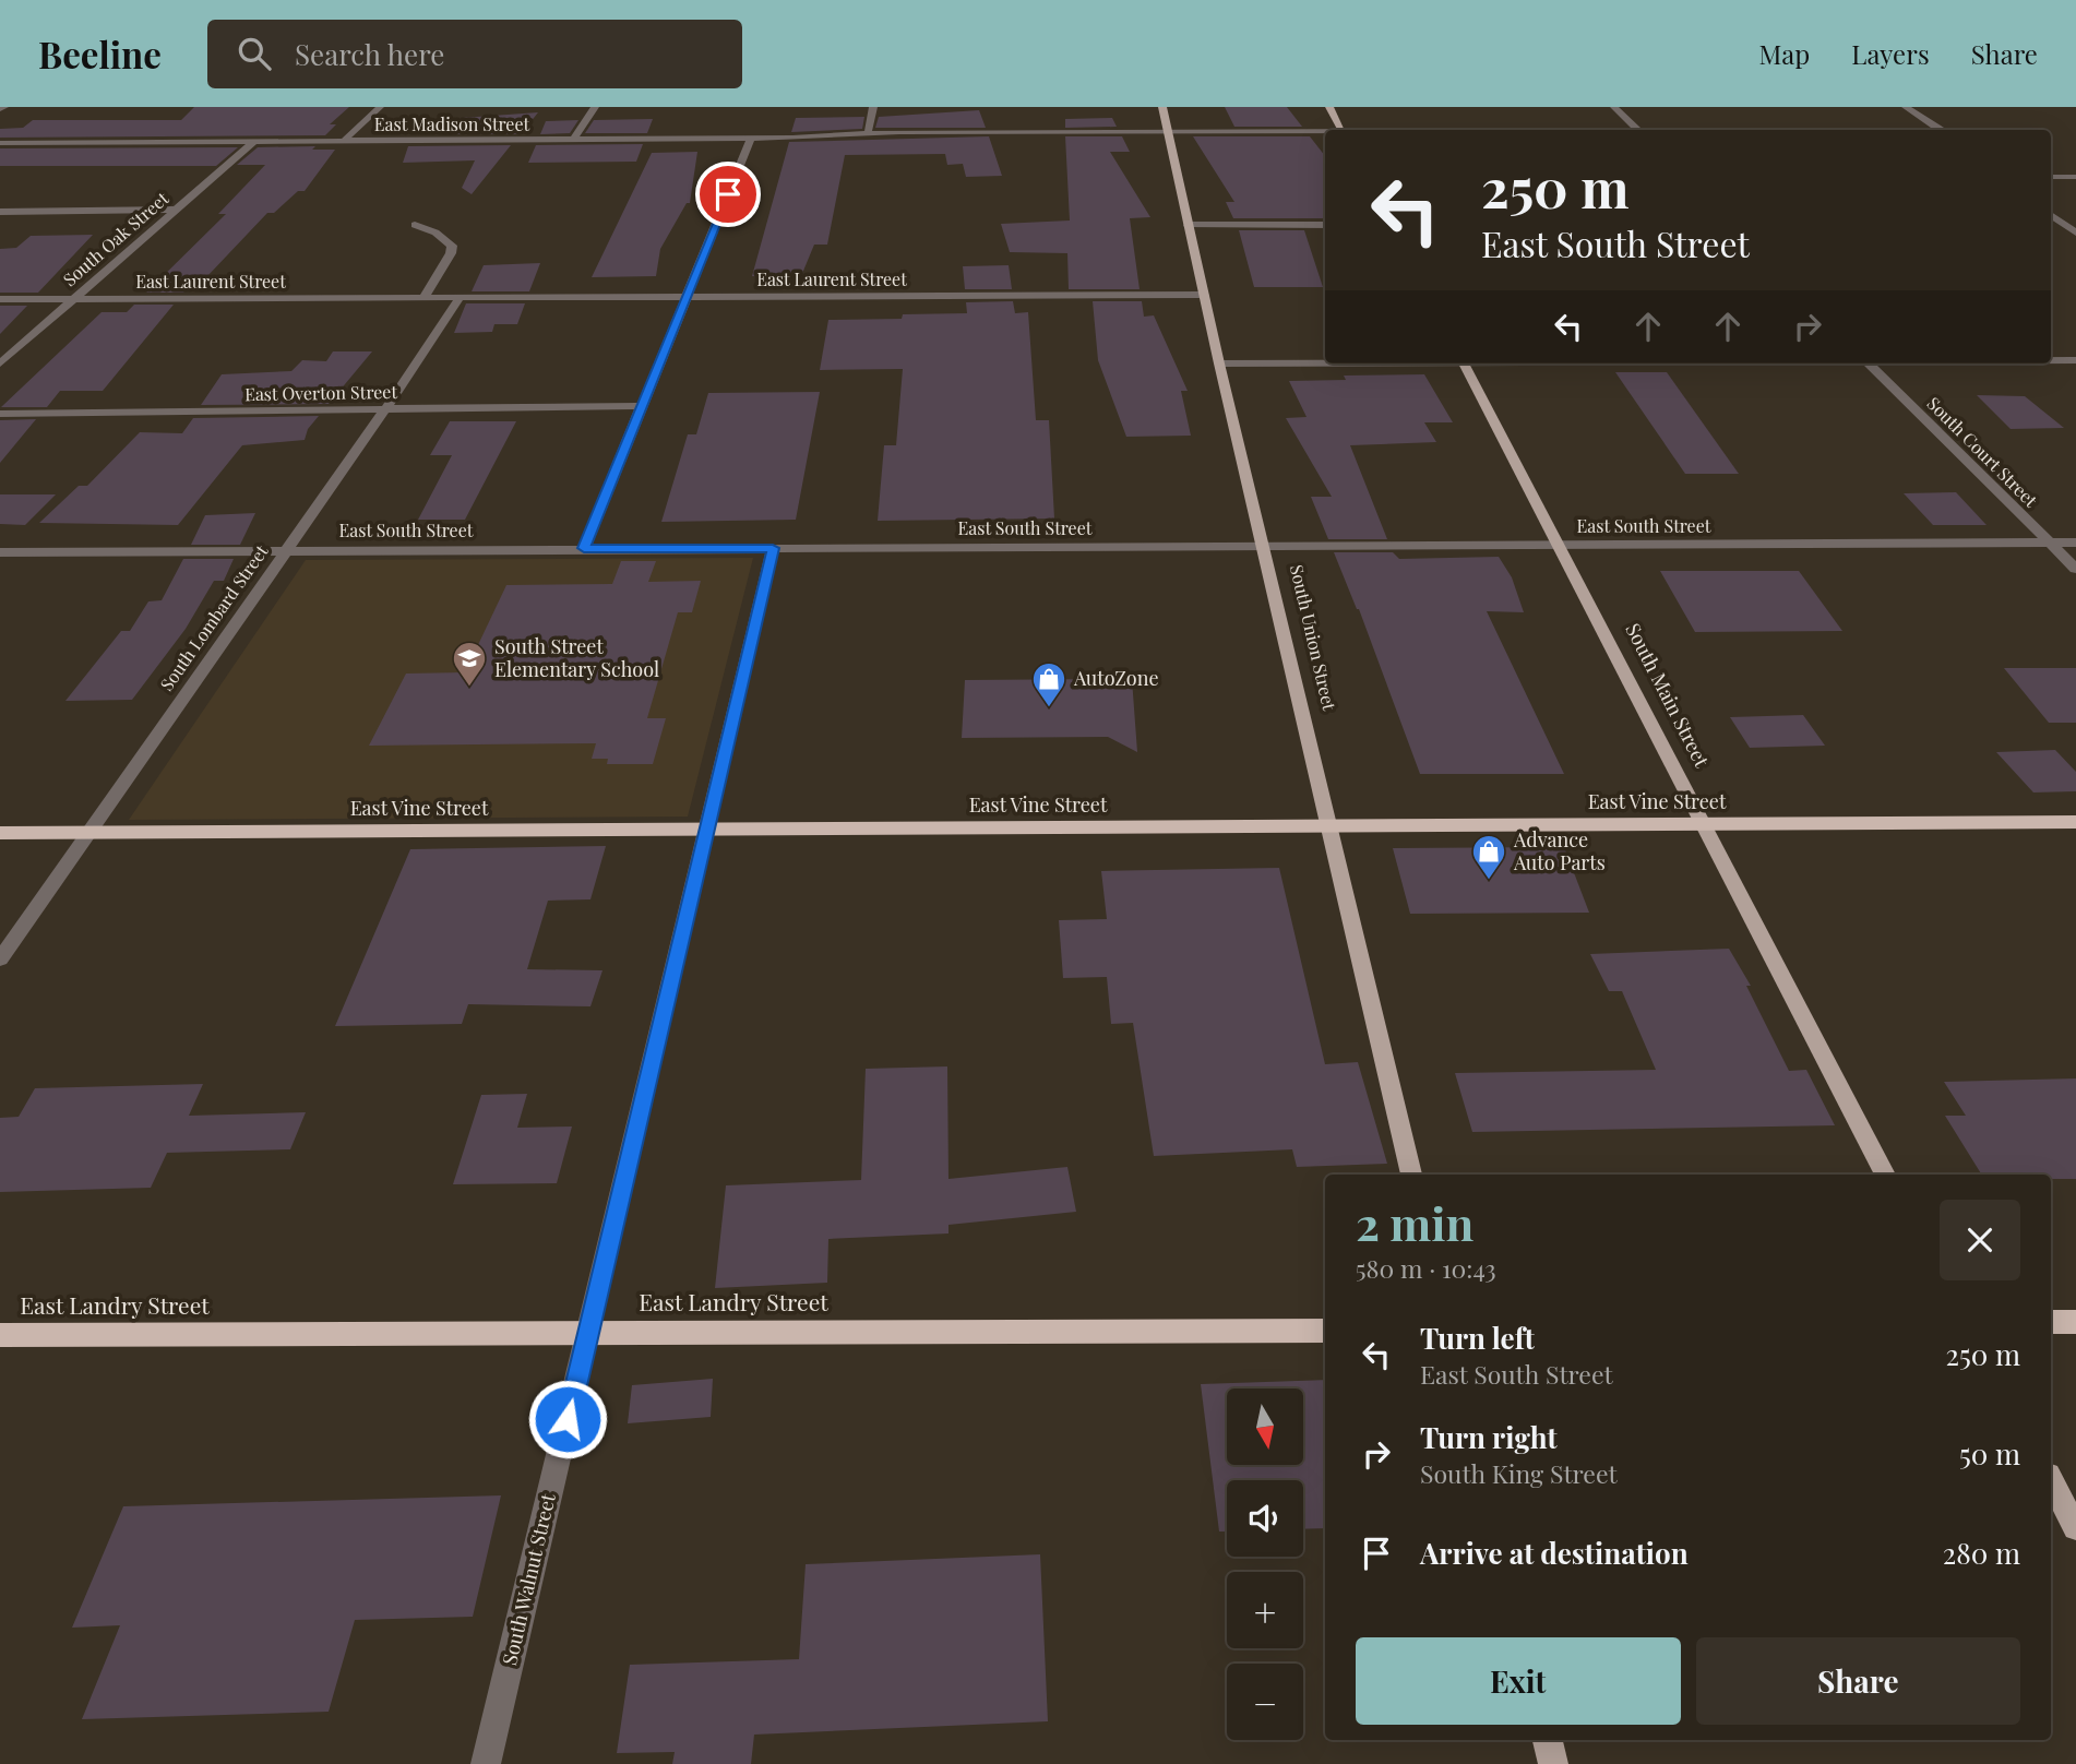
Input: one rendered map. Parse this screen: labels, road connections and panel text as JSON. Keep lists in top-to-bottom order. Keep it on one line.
{"streets":{"highway":["East Vine Street","East Landry Street"],"main road":["South Union Street","South Main Street"],"street":["East Madison Street","South Oak Street","East Laurent Street","East Overton Street","South Court Street","East South Street","South Lombard Street","South Walnut Street"]},"crossings":[["East Madison Street","South Oak Street"],["East Madison Street","South Union Street"],["South Oak Street","East Laurent Street"],["East Laurent Street","South Lombard Street"],["East Laurent Street","South Union Street"],["East Overton Street","South Lombard Street"],["South Court Street","East South Street"],["East South Street","South Lombard Street"],["East South Street","South Union Street"],["East South Street","South Main Street"],["East South Street","South Walnut Street"],["South Lombard Street","East Vine Street"],["South Union Street","East Vine Street"],["South Main Street","East Vine Street"],["East Vine Street","South Walnut Street"],["East Landry Street","South Walnut Street"]],"places":{"school or university":["South Street Elementary School"],"shop":["AutoZone","Advance Auto Parts"]},"north":"bottom","page":{"header":"Beeline","search":"Search here","nav":["Map","Layers","Share"],"turn":["250 m","East South Street"],"heading":["2 min","580 m · 10:43"],"list":[{"name":"Turn left","note":"East South Street","value":"250 m"},{"name":"Turn right","note":"South King Street","value":"50 m"},{"name":"Arrive at destination","value":"280 m"}],"map_buttons":["+","−"],"buttons":["Exit","Share"]}}
